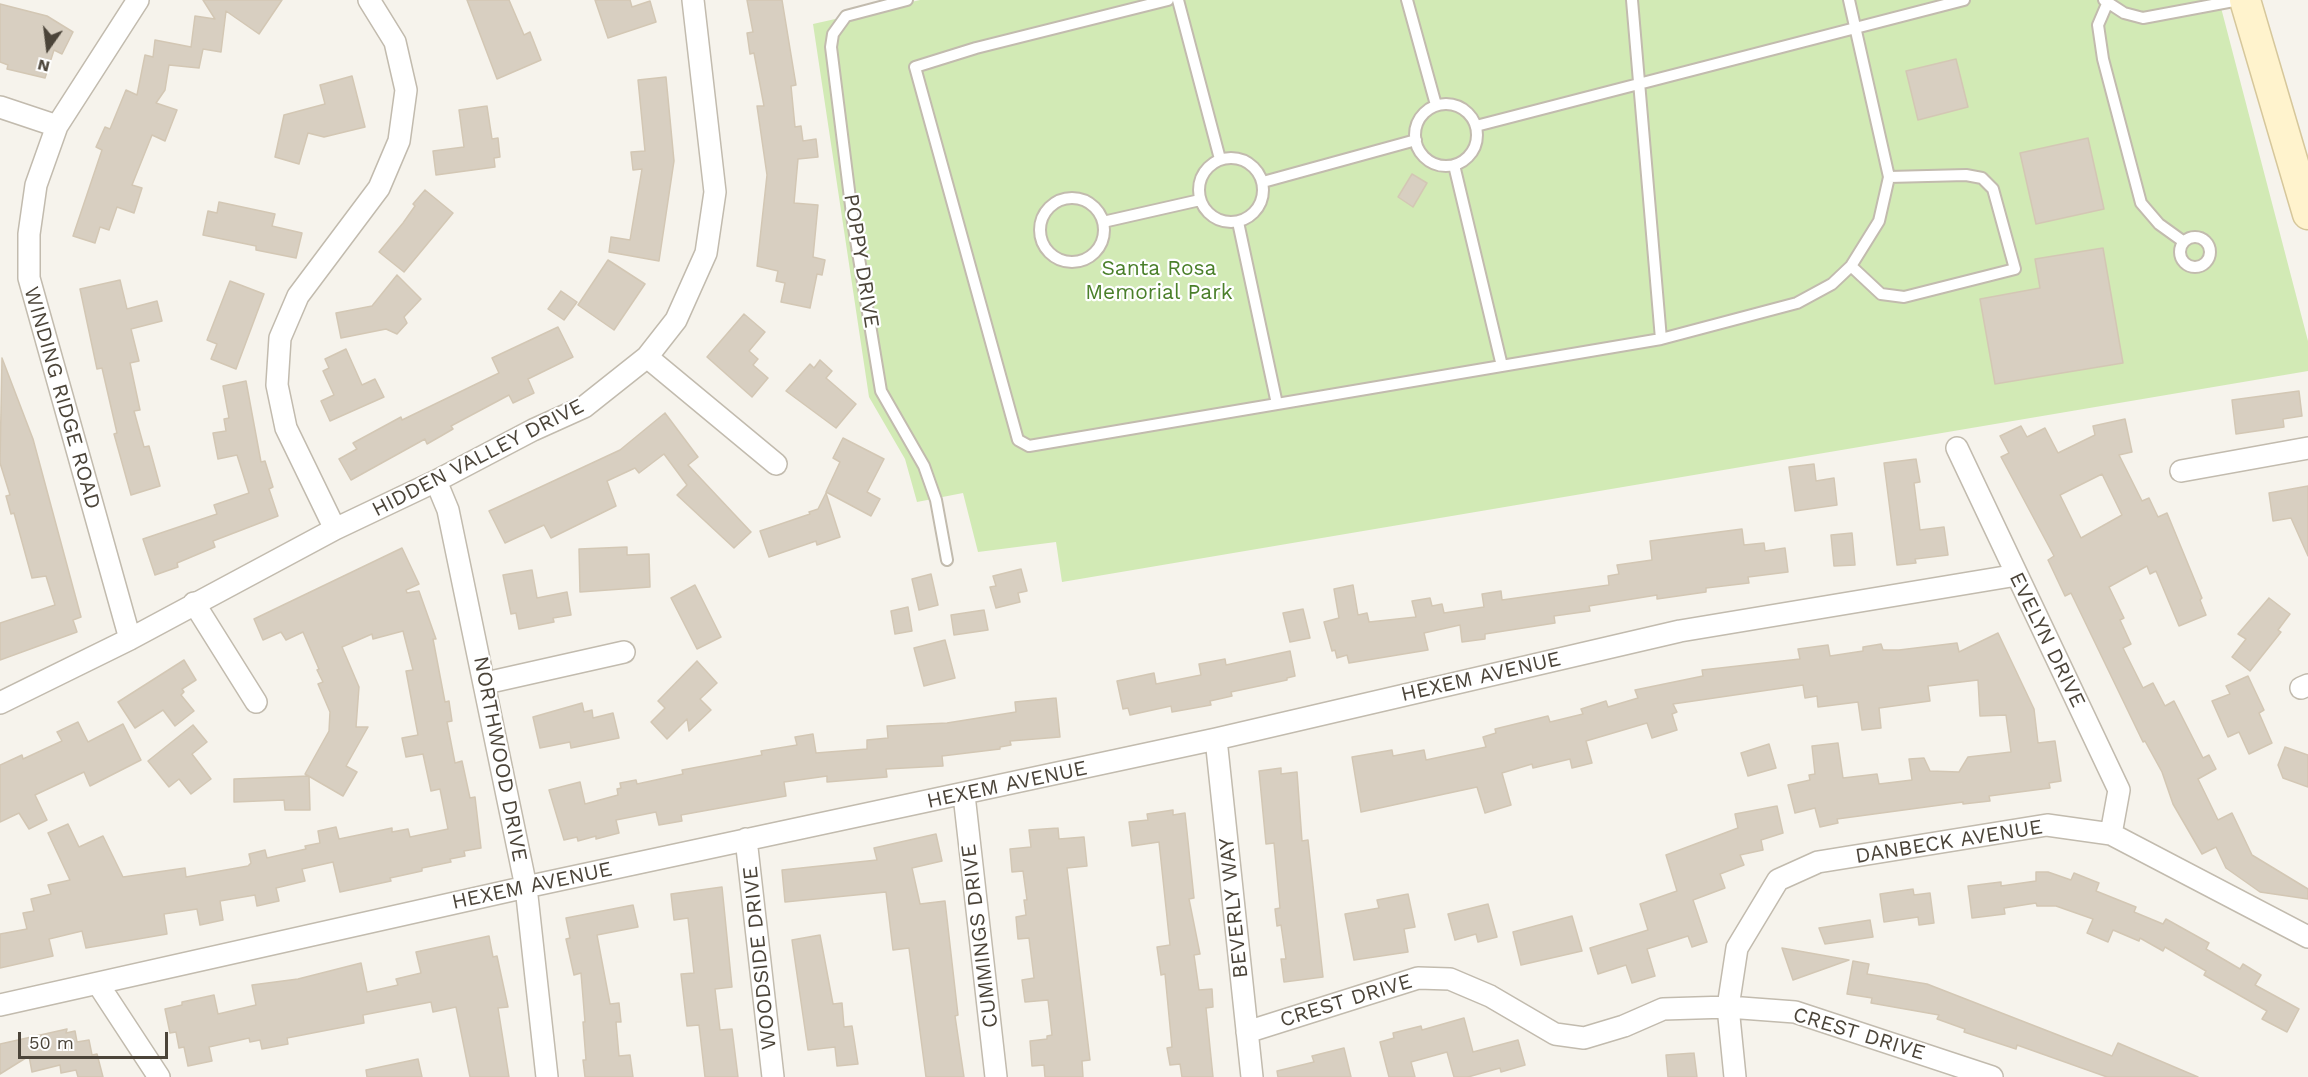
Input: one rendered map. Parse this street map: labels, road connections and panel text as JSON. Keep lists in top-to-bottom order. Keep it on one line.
{"streets":{"street":["WINDING RIDGE ROAD","HIDDEN VALLEY DRIVE","EVELYN DRIVE","HEXEM AVENUE","NORTHWOOD DRIVE","DANBECK AVENUE","BEVERLY WAY","CUMMINGS DRIVE","WOODSIDE DRIVE","CREST DRIVE"],"lane":["POPPY DRIVE"]},"crossings":[["WINDING RIDGE ROAD","HIDDEN VALLEY DRIVE"],["HIDDEN VALLEY DRIVE","NORTHWOOD DRIVE"],["EVELYN DRIVE","HEXEM AVENUE"],["EVELYN DRIVE","DANBECK AVENUE"],["HEXEM AVENUE","NORTHWOOD DRIVE"],["HEXEM AVENUE","BEVERLY WAY"],["HEXEM AVENUE","CUMMINGS DRIVE"],["HEXEM AVENUE","WOODSIDE DRIVE"],["DANBECK AVENUE","CREST DRIVE"],["BEVERLY WAY","CREST DRIVE"]],"parks":["Santa Rosa Memorial Park"],"scale_bar":"50 m","north":"bottom"}
